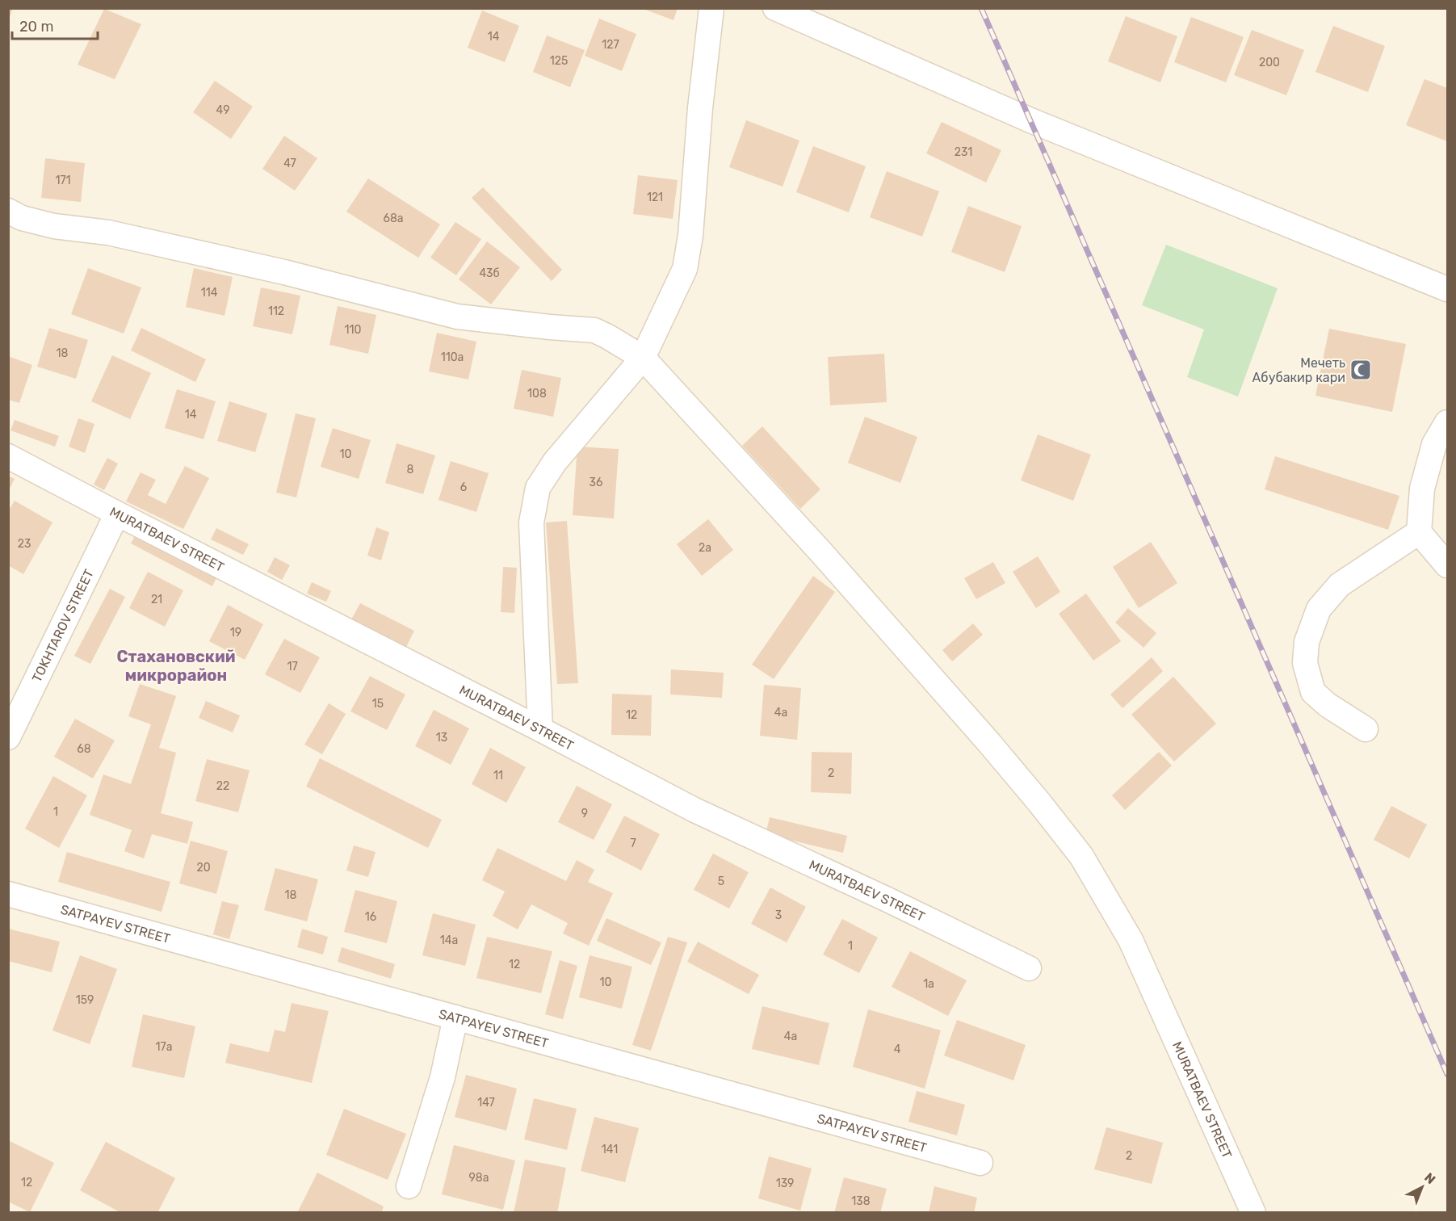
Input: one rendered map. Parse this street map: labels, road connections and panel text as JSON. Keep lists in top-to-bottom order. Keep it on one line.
{"streets":{"street":["MURATBAEV STREET","TOKHTAROV STREET","SATPAYEV STREET"]},"crossings":[["MURATBAEV STREET","TOKHTAROV STREET"]],"districts":["Стахановский микрорайон"],"places":{"mosque":["Мечеть Абубакир кари"]},"house_numbers":["14","127","125","200","49","231","47","171","121","68а","43б","114","112","110","18","110а","108","14","10","8","36","6","23","2а","21","19","17","15","4а","12","13","68","2","11","22","1","9","7","20","5","18","3","16","14а","1","12","10","1а","159","4а","17а","4","147","141","2","98а","12","139","138"],"scale_bar":"20 m","north":"top right"}
